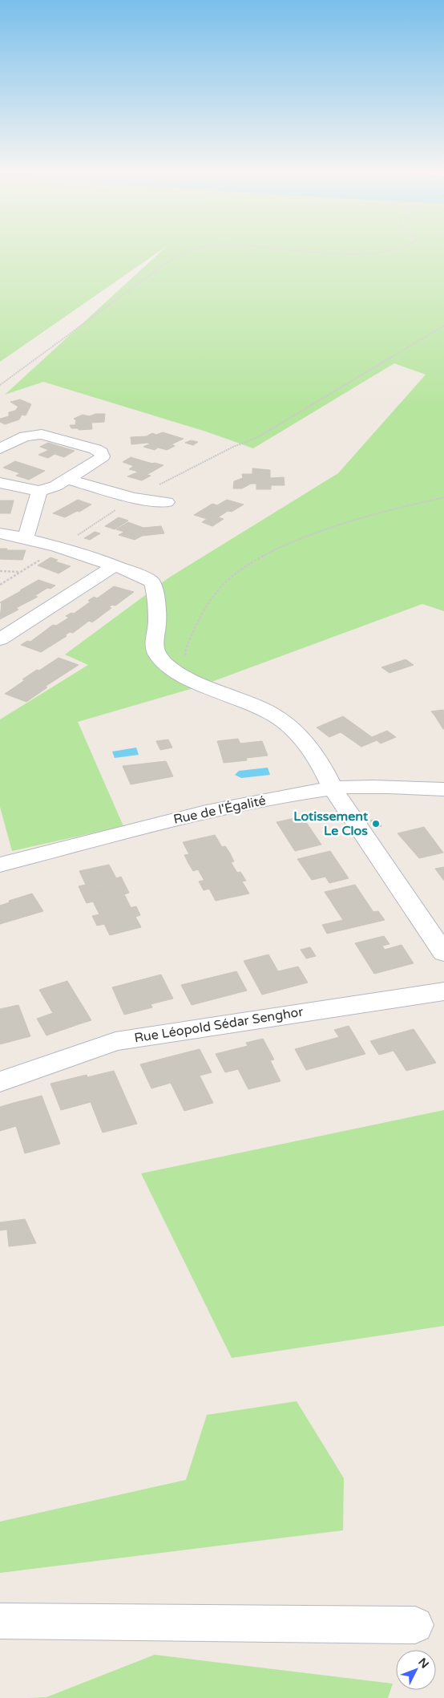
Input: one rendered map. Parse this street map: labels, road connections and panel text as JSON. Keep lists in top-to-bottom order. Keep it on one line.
{"streets":{"street":["Rue de l'Égalité","Rue Léopold Sédar Senghor"]},"places":["Lotissement Le Clos"],"north":"top right"}
